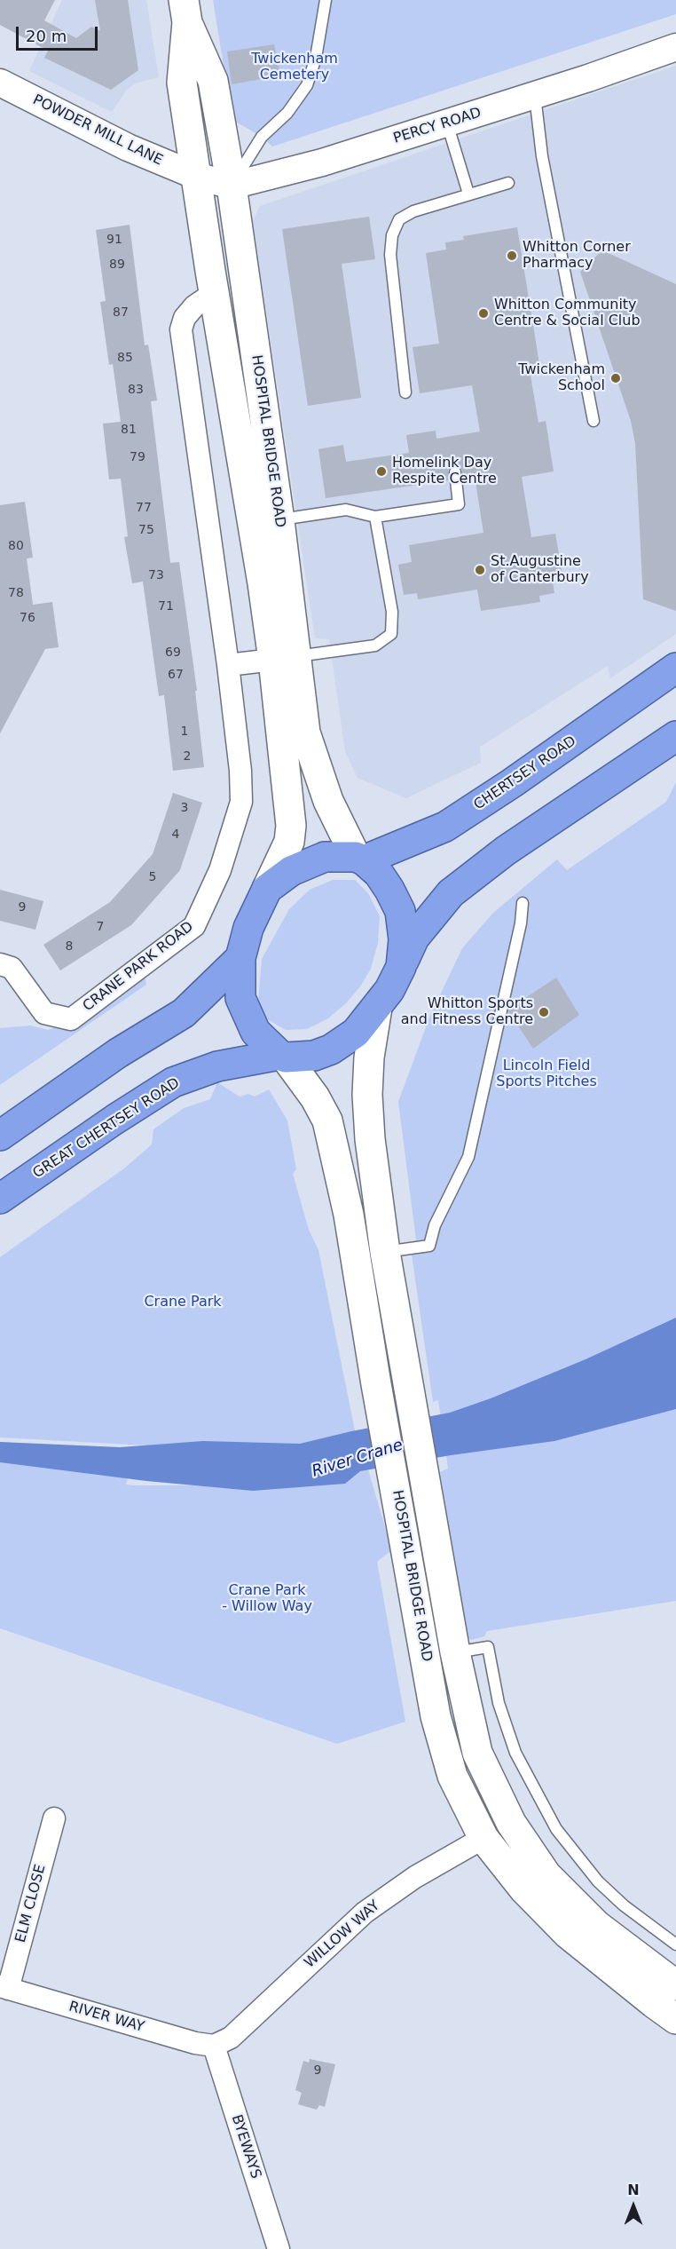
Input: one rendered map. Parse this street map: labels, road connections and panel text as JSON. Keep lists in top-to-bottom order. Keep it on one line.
{"streets":{"highway":["CHERTSEY ROAD","GREAT CHERTSEY ROAD"],"main road":["HOSPITAL BRIDGE ROAD"],"street":["PERCY ROAD","POWDER MILL LANE","CRANE PARK ROAD","ELM CLOSE","WILLOW WAY","RIVER WAY","BYEWAYS"]},"crossings":[["PERCY ROAD","POWDER MILL LANE"],["PERCY ROAD","HOSPITAL BRIDGE ROAD"],["POWDER MILL LANE","HOSPITAL BRIDGE ROAD"],["HOSPITAL BRIDGE ROAD","CHERTSEY ROAD"],["HOSPITAL BRIDGE ROAD","GREAT CHERTSEY ROAD"],["HOSPITAL BRIDGE ROAD","WILLOW WAY"],["CHERTSEY ROAD","GREAT CHERTSEY ROAD"],["ELM CLOSE","RIVER WAY"],["WILLOW WAY","RIVER WAY"],["WILLOW WAY","BYEWAYS"],["RIVER WAY","BYEWAYS"]],"water":["River Crane"],"parks":["Twickenham Cemetery","Lincoln Field Sports Pitches","Crane Park","Crane Park - Willow Way"],"places":["Whitton Corner Pharmacy","Whitton Community Centre & Social Club","Twickenham School","Homelink Day Respite Centre","St.Augustine of Canterbury","Whitton Sports and Fitness Centre"],"house_numbers":["91","89","87","85","83","81","79","77","75","80","73","78","71","76","69","67","1","2","3","4","5","9","7","8","9"],"scale_bar":"20 m","north":"top"}
